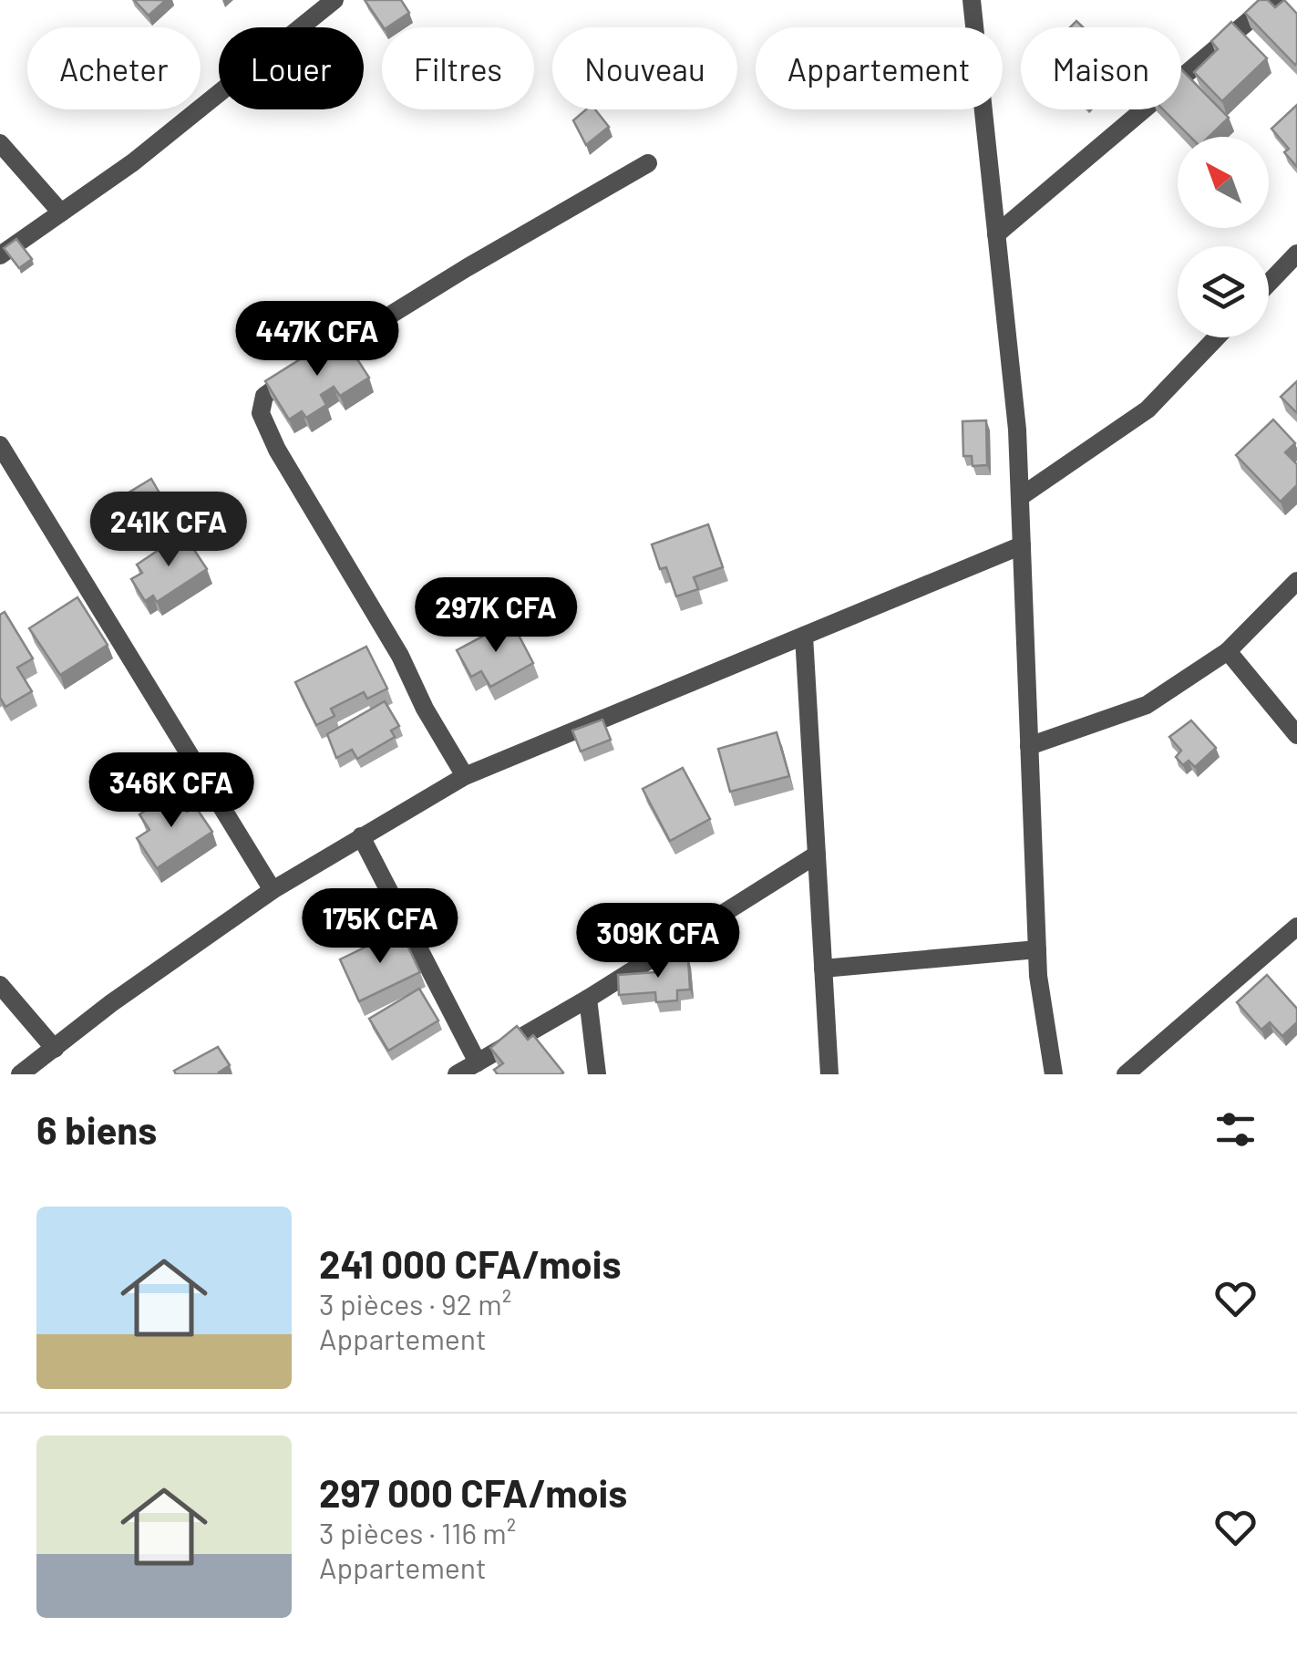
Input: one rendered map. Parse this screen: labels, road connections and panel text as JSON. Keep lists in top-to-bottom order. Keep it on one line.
{"north":"top left","page":{"chip":["Acheter","Louer","Filtres","Nouveau","Appartement","Maison"],"price":["447K CFA","241K CFA","297K CFA","346K CFA","175K CFA","309K CFA"],"heading":"6 biens","list":[{"name":"241 000 CFA/mois","note":"3 pièces · 92 m² · Appartement"},{"name":"297 000 CFA/mois","note":"3 pièces · 116 m² · Appartement"}]}}
